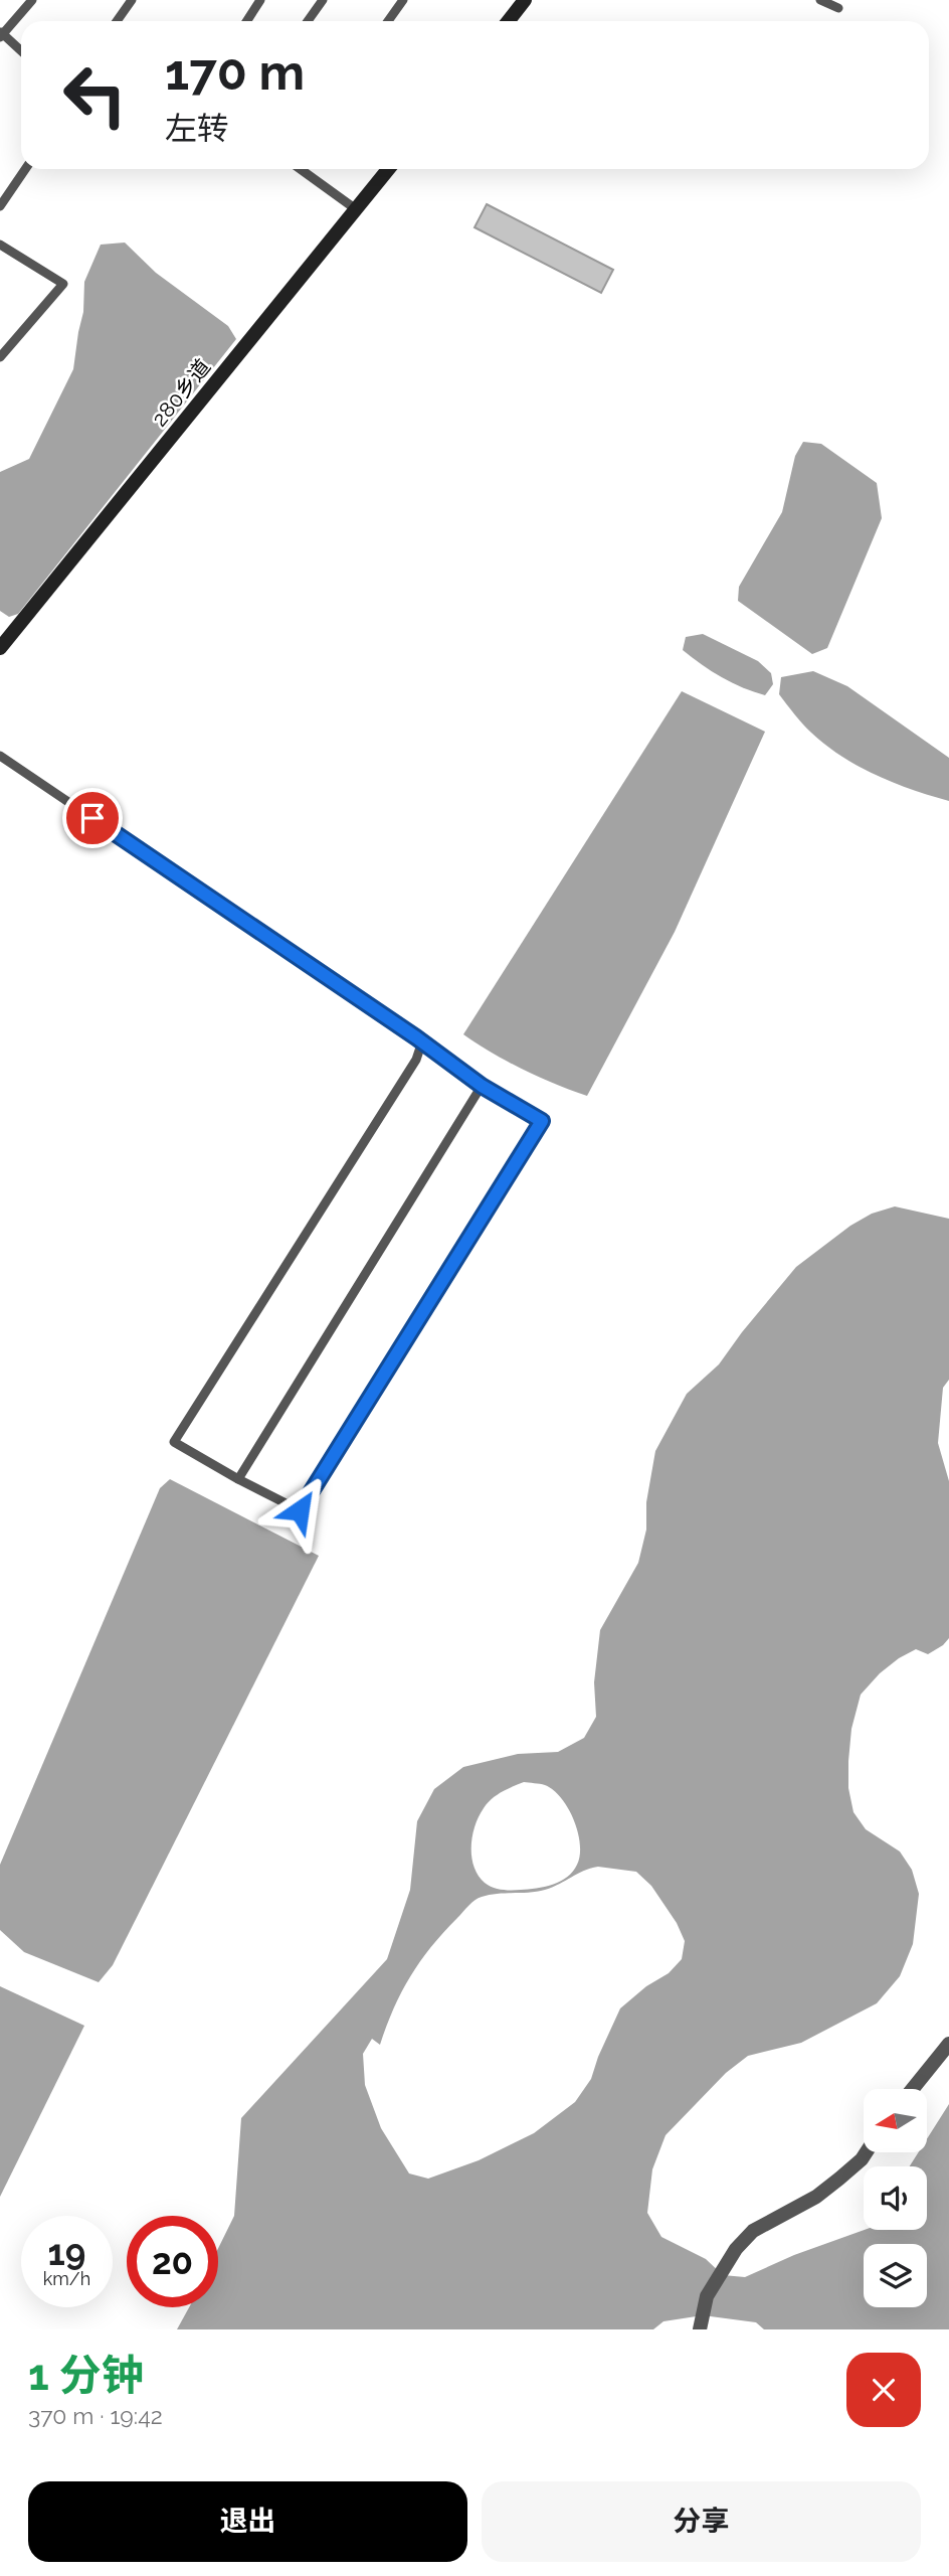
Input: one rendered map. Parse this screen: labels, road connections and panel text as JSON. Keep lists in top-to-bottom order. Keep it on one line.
{"streets":{"street":["280乡道"]},"north":"left","page":{"turn":["170 m","左转"],"speed":"19 km/h","limit":"20","heading":["1 分钟","370 m · 19:42"],"buttons":["退出","分享"]}}
